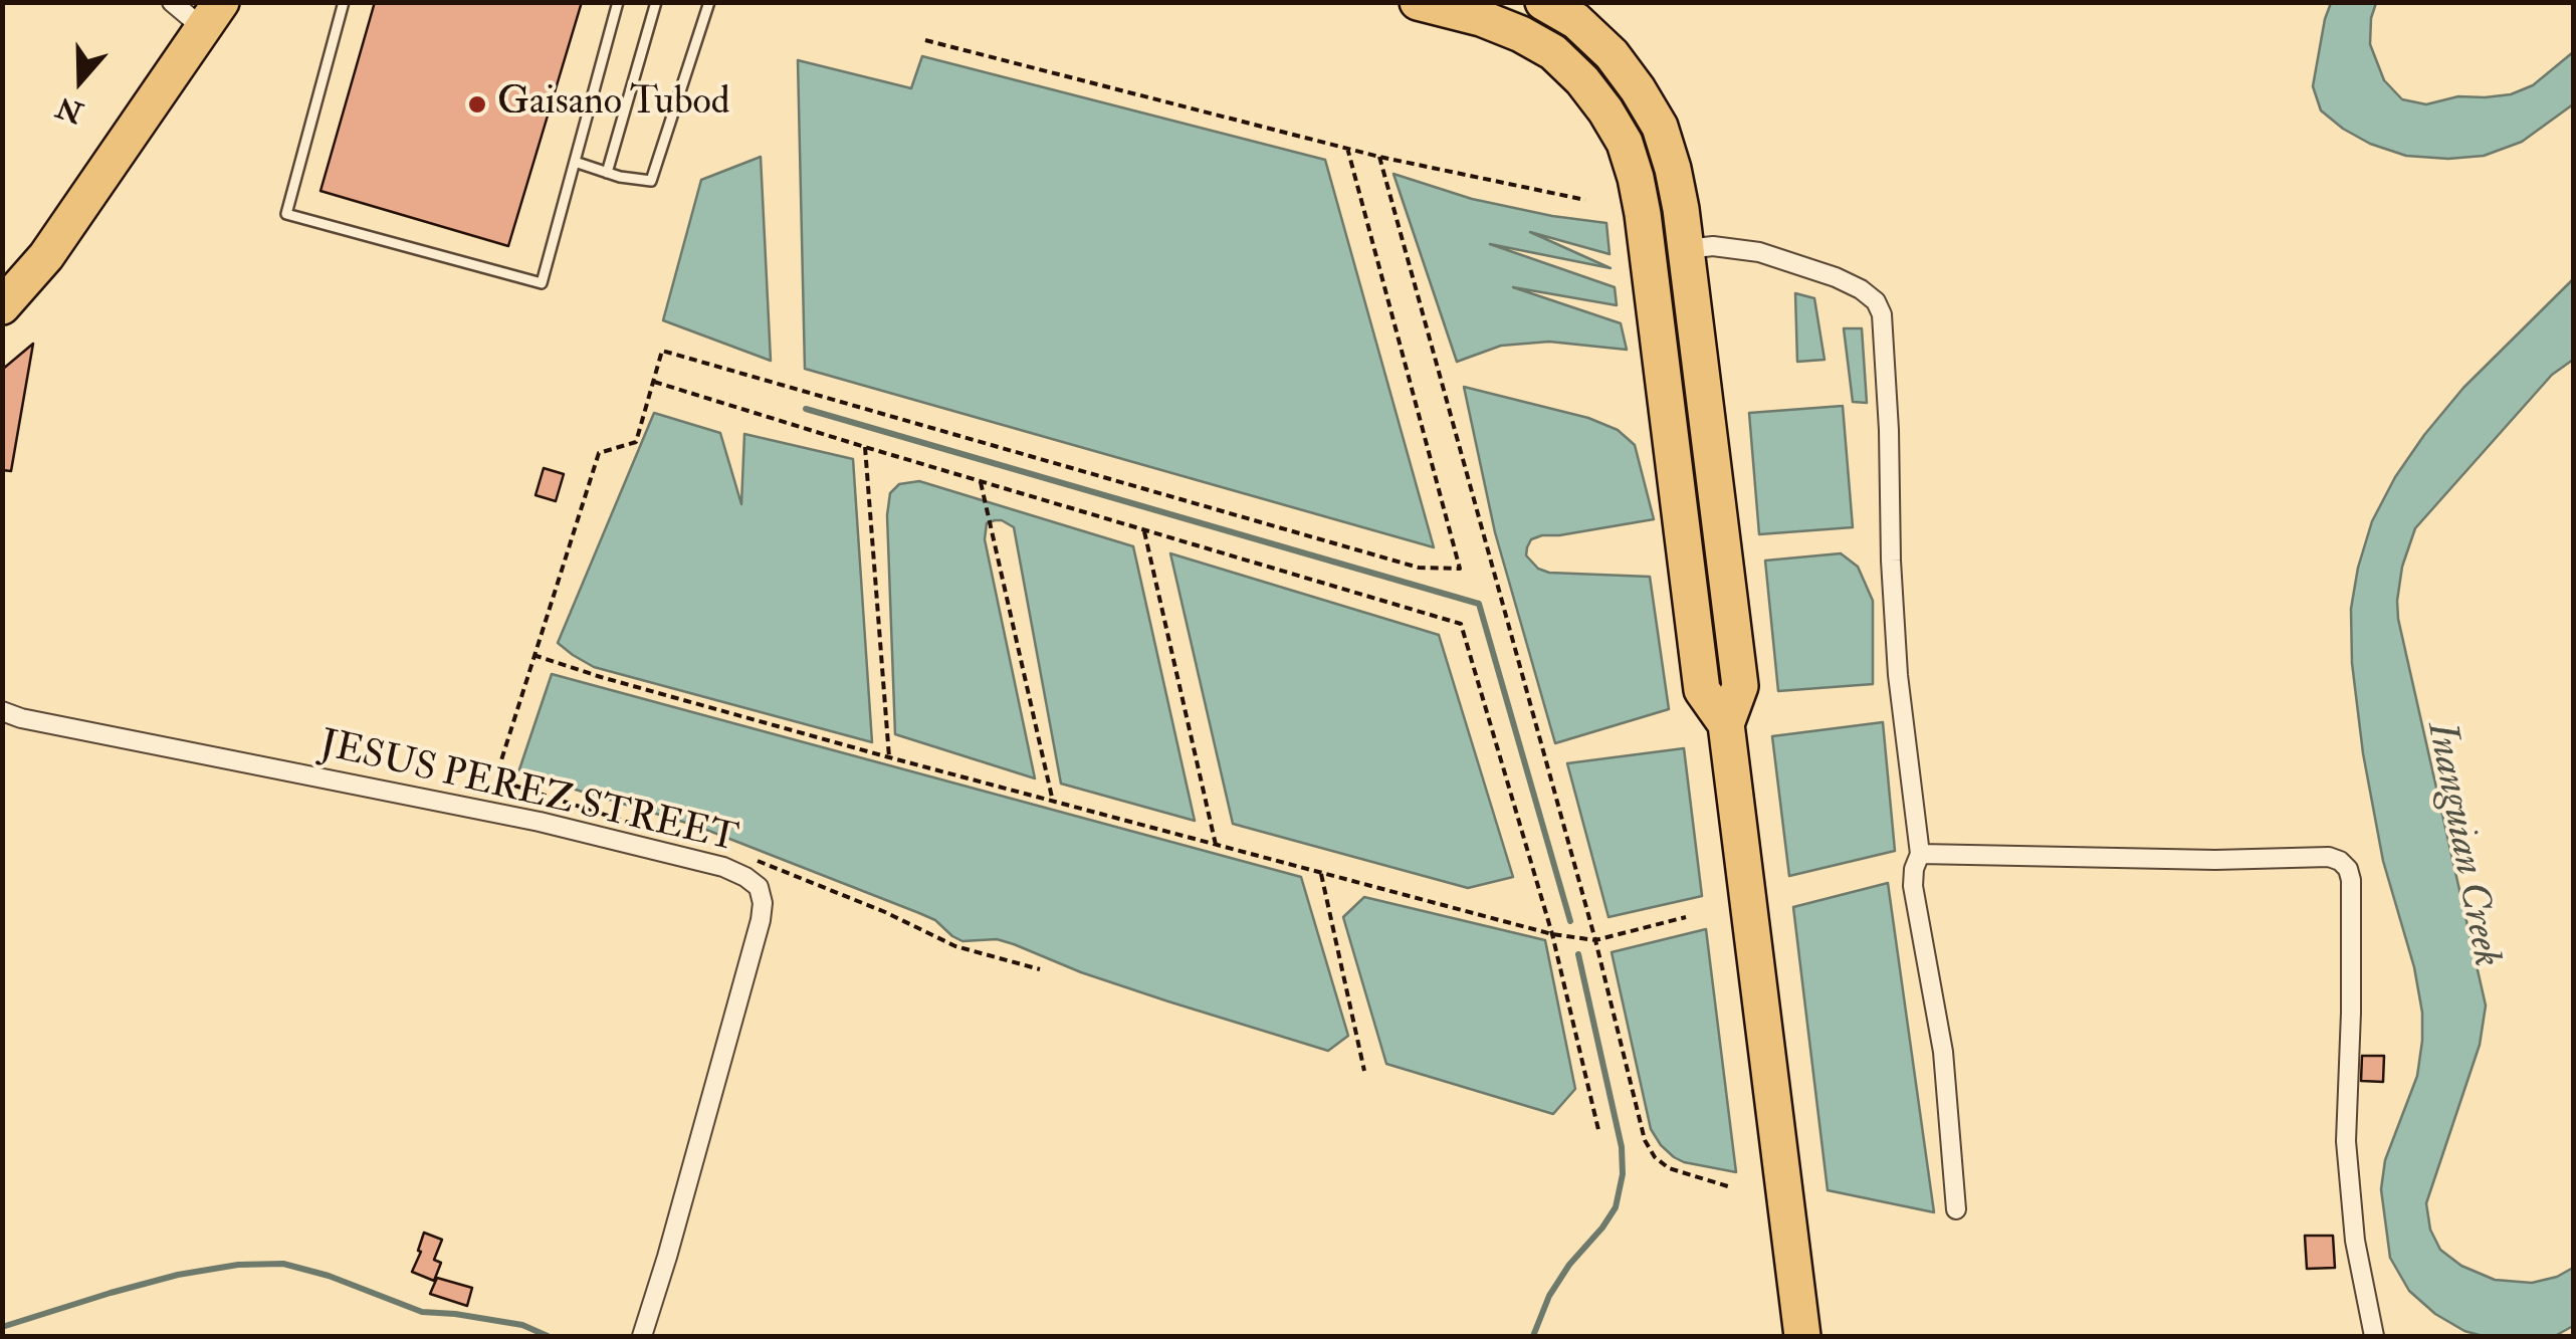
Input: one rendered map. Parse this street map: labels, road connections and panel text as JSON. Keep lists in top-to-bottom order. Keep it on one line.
{"streets":{"street":["JESUS PEREZ STREET"]},"water":["Inanguian Creek"],"places":["Gaisano Tubod"],"north":"bottom"}
